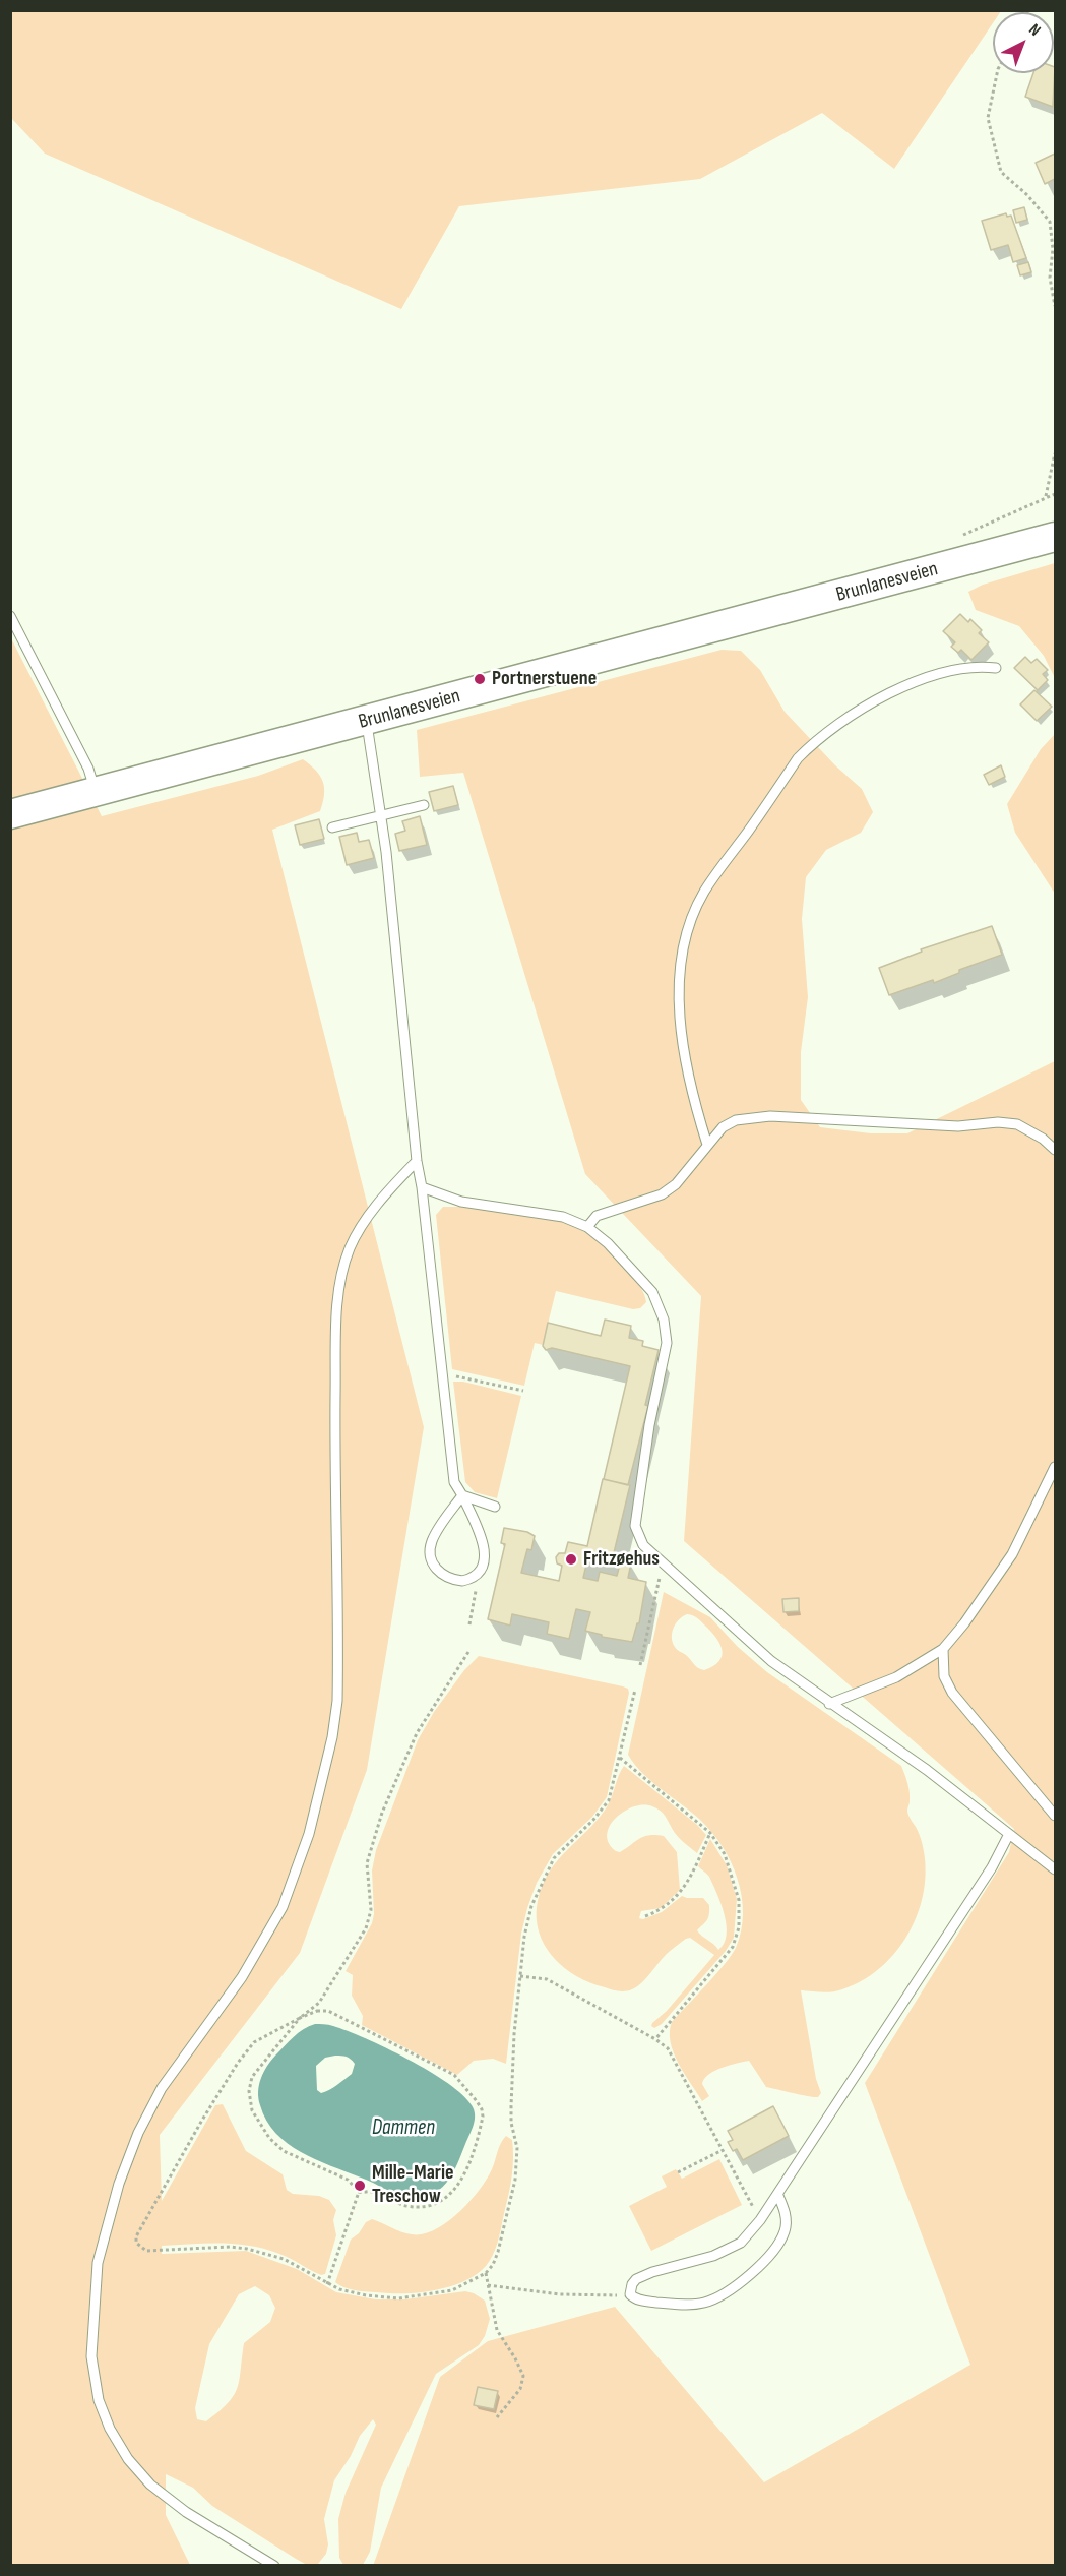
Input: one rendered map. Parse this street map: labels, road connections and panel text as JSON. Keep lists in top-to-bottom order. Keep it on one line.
{"streets":{"main road":["Brunlanesveien"]},"water":["Dammen"],"places":["Portnerstuene","Fritzøehus","Mille-Marie Treschow"],"north":"top right"}
